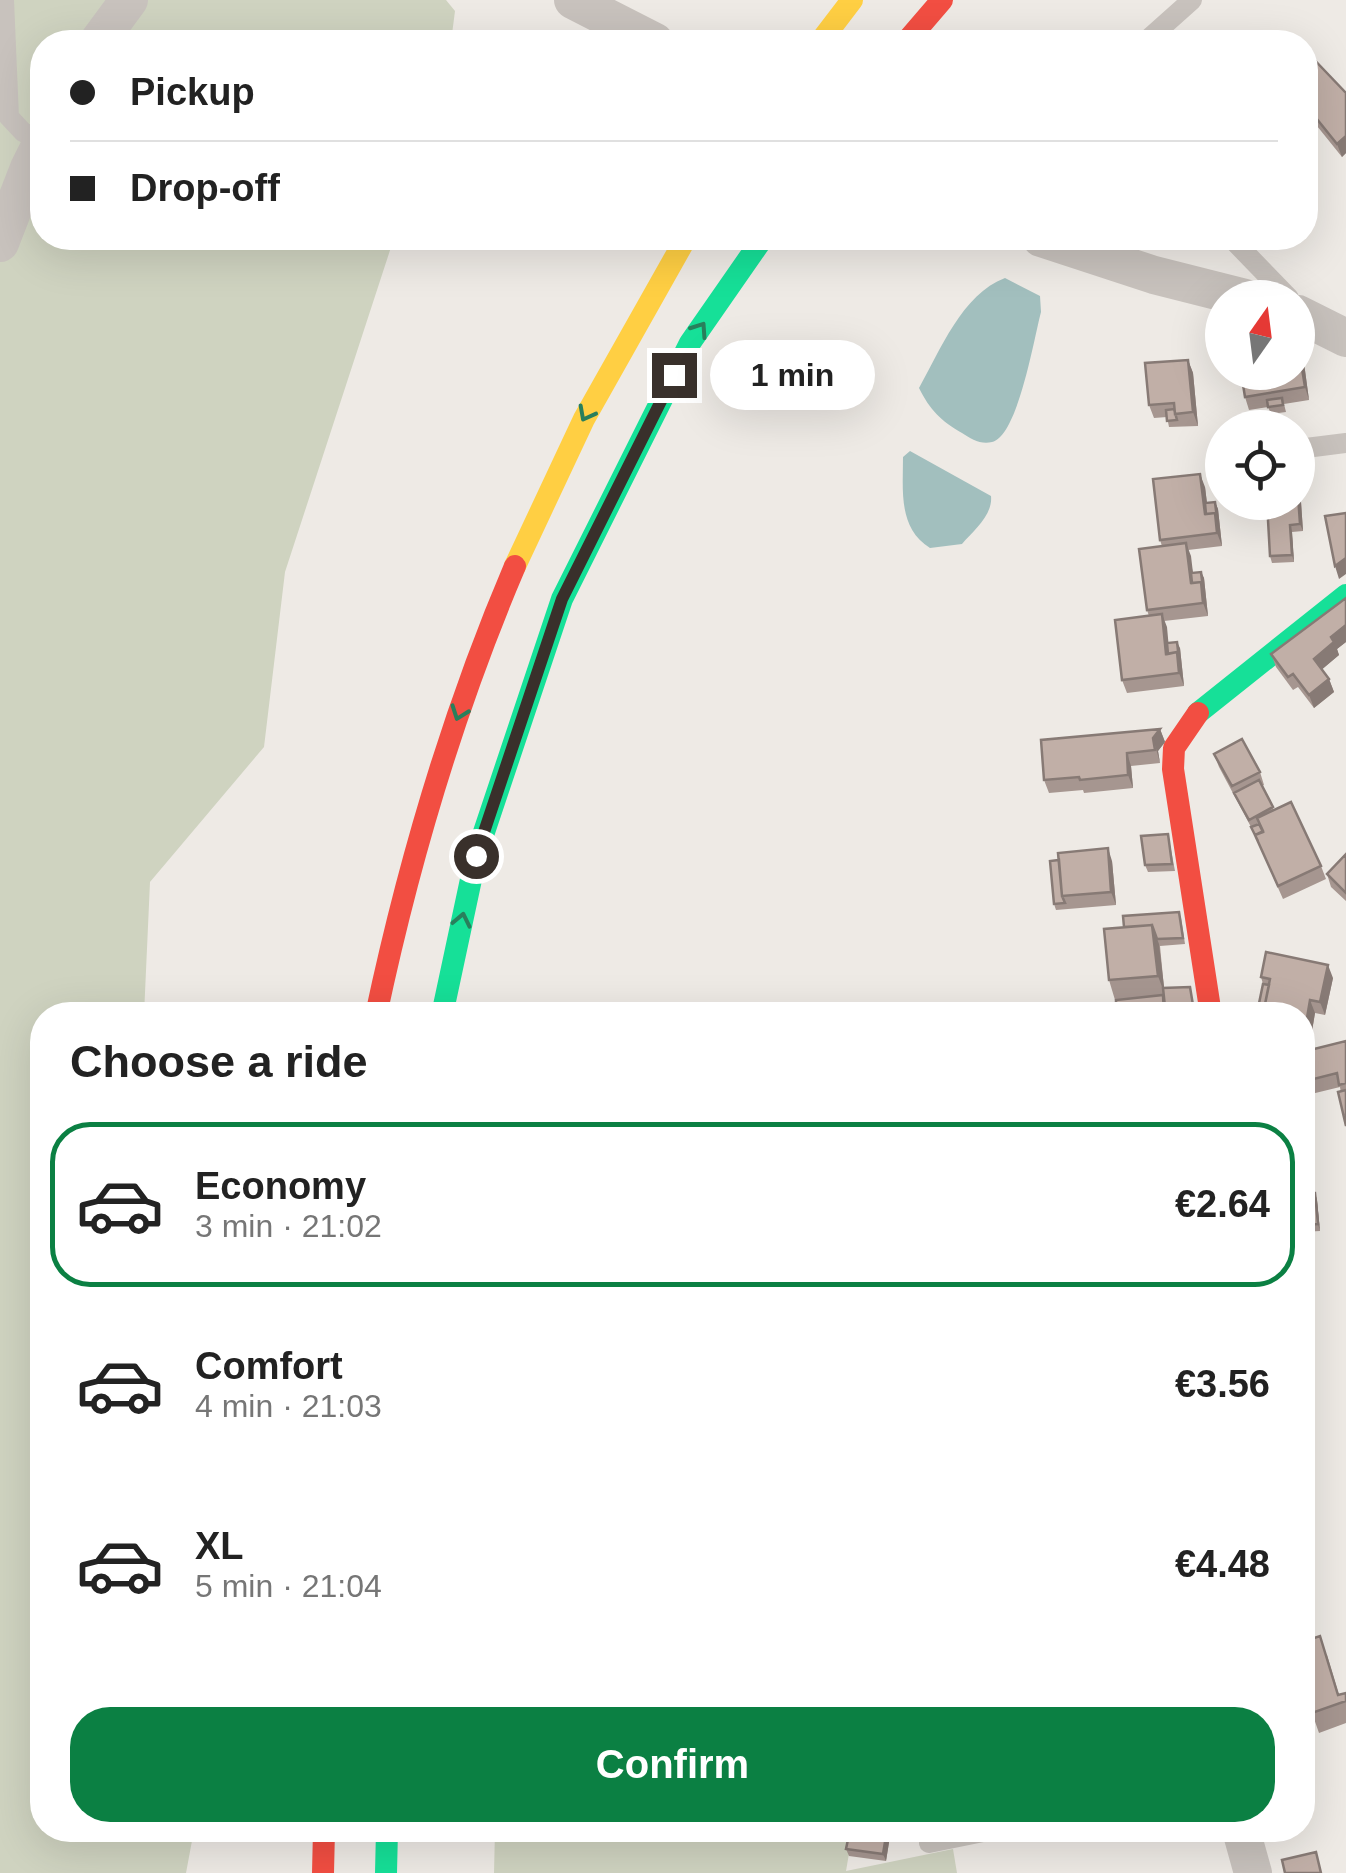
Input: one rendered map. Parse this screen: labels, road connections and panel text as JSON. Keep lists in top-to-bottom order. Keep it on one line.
{"north":"top","page":{"banner":["Pickup","Drop-off"],"bubble":"1 min","heading":"Choose a ride","list":[{"name":"Economy","note":"3 min · 21:02","value":"€2.64"},{"name":"Comfort","note":"4 min · 21:03","value":"€3.56"},{"name":"XL","note":"5 min · 21:04","value":"€4.48"}],"buttons":"Confirm"}}
